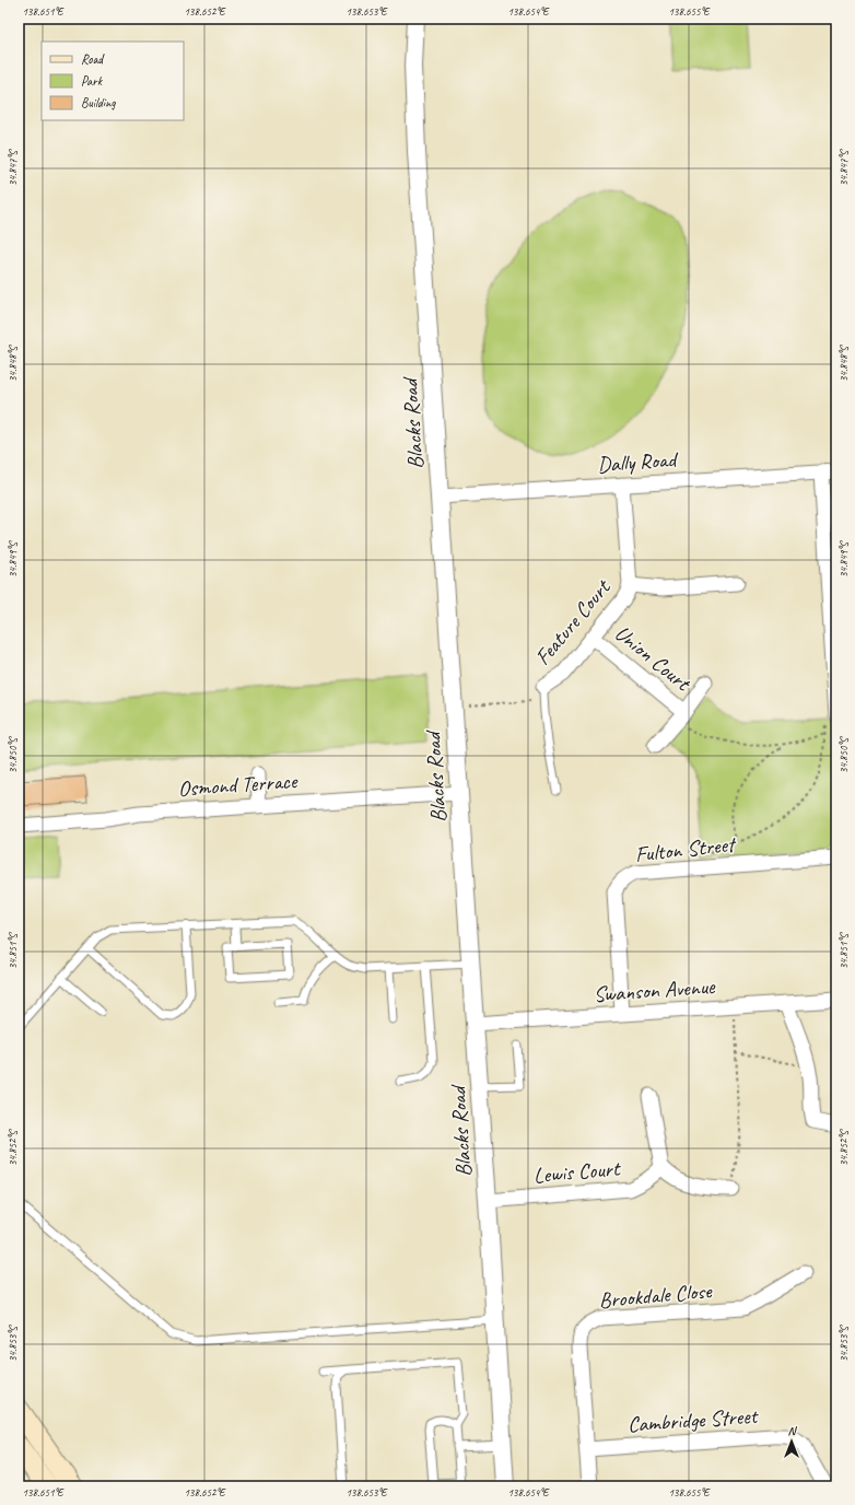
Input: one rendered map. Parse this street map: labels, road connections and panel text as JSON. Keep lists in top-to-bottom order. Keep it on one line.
{"streets":{"street":["Blacks Road","Dally Road","Feature Court","Union Court","Osmond Terrace","Fulton Street","Swanson Avenue","Lewis Court","Brookdale Close","Cambridge Street"]},"crossings":[["Blacks Road","Dally Road"],["Blacks Road","Osmond Terrace"],["Blacks Road","Swanson Avenue"],["Blacks Road","Lewis Court"],["Dally Road","Feature Court"],["Feature Court","Union Court"],["Fulton Street","Swanson Avenue"],["Brookdale Close","Cambridge Street"]],"legend":["Road","Park","Building"],"north":"top","coordinates":["138.651°E","138.652°E","138.653°E","138.654°E","138.655°E","34.847°S","34.848°S","34.849°S","34.850°S","34.851°S","34.852°S","34.853°S"]}
